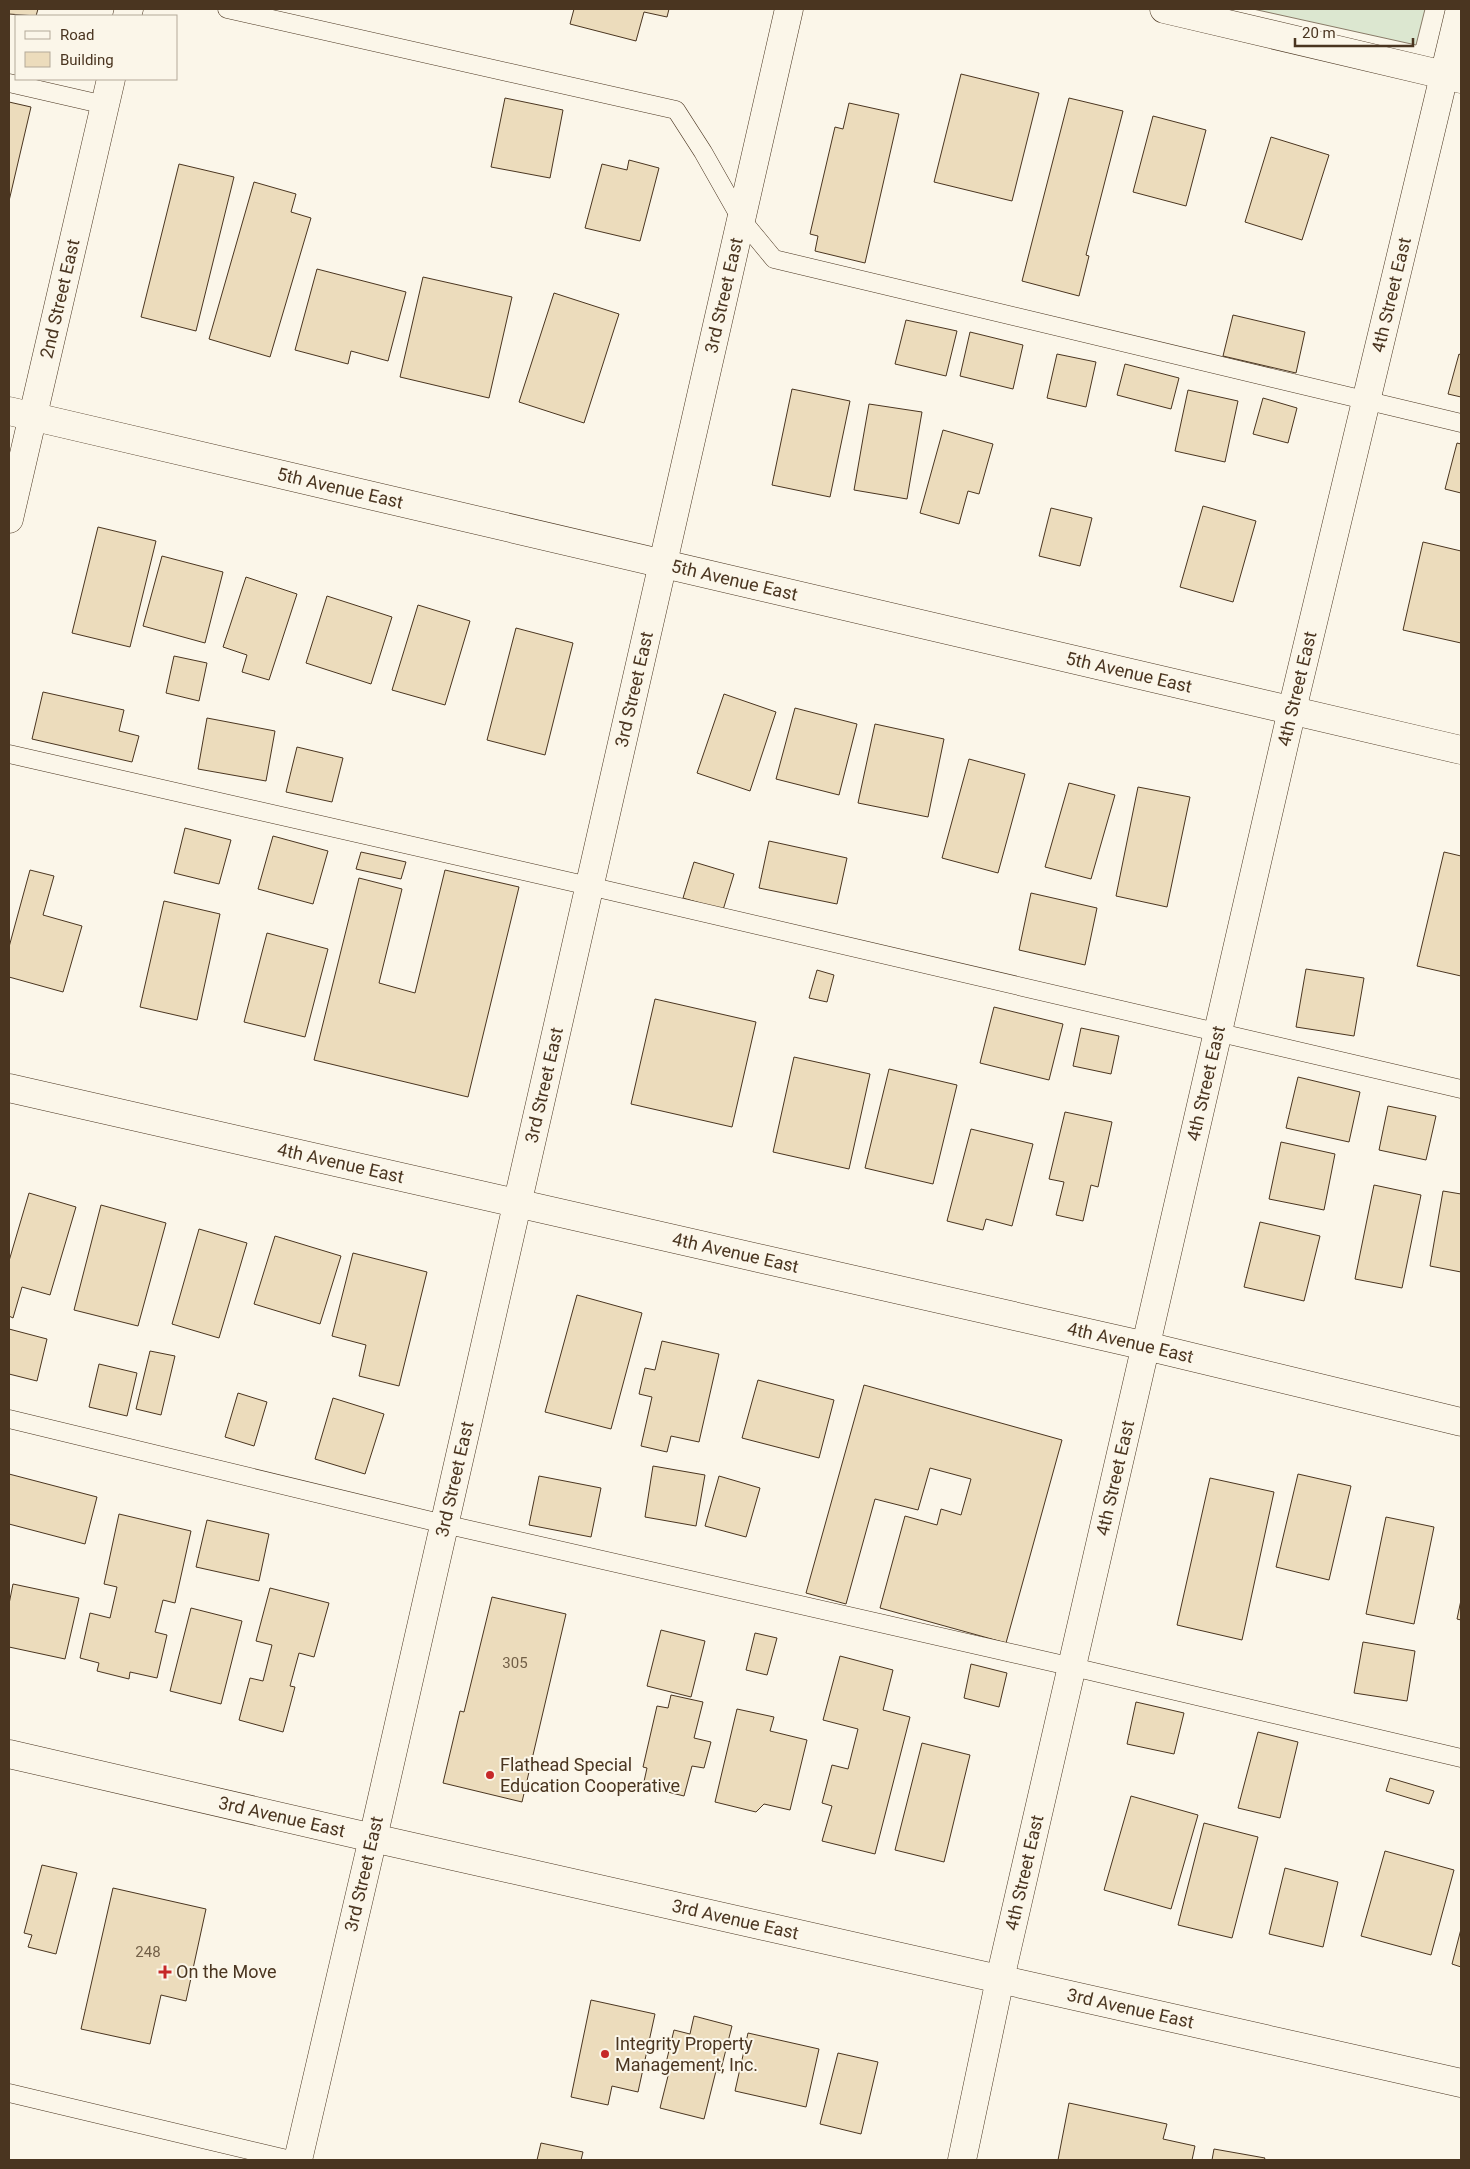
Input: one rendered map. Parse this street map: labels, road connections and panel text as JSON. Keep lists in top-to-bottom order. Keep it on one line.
{"streets":{"street":["3rd Street East","4th Street East","2nd Street East","5th Avenue East","4th Avenue East","3rd Avenue East"]},"crossings":[["3rd Street East","5th Avenue East"],["3rd Street East","4th Avenue East"],["3rd Street East","3rd Avenue East"],["4th Street East","5th Avenue East"],["4th Street East","4th Avenue East"],["4th Street East","3rd Avenue East"],["2nd Street East","5th Avenue East"]],"places":{"other":["Flathead Special Education Cooperative","Integrity Property Management, Inc."],"health":["On the Move"]},"house_numbers":["305","248"],"legend":["Road","Building"],"scale_bar":"20 m"}
